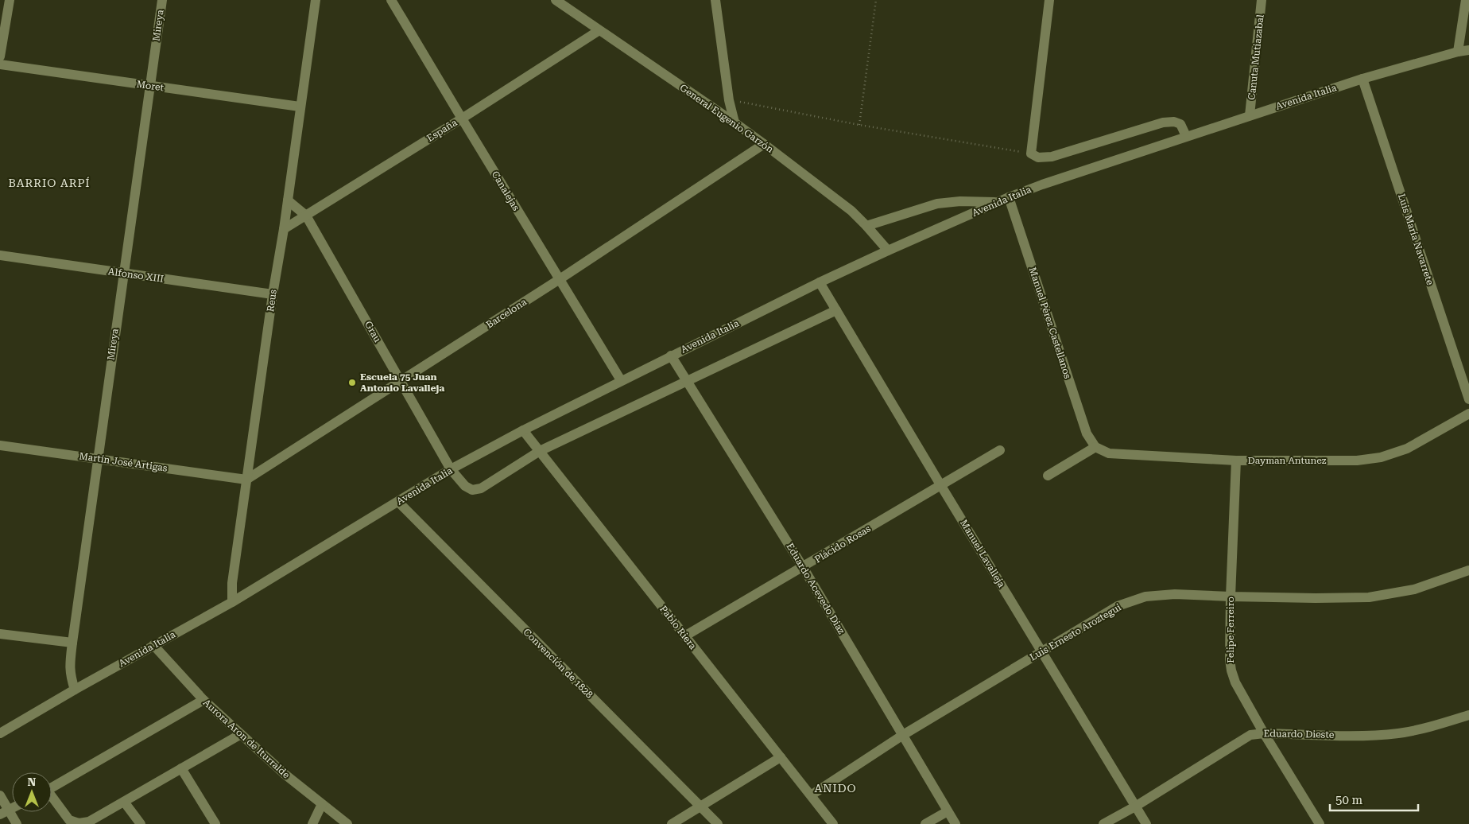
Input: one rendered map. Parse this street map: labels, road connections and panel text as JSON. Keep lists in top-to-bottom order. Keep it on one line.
{"streets":{"street":["Mireya","Canuta Mutiazabal","Moret","Avenida Italia","General Eugenio Garzón","España","Canalejas","Luis María Navarrete","Alfonso XIII","Reus","Barcelona","Manuel Pérez Castellanos","Grau","Dayman Antunez","Martín José Artigas","Plácido Rosas","Manuel Lavalleja","Eduardo Acevedo Diaz","Pablo Riera","Felipe Ferreiro","Luis Ernesto Aroztegui","Convención de 1828","Eduardo Dieste","Aurora Aron de Iturralde"]},"crossings":[["Mireya","Moret"],["Mireya","Avenida Italia"],["Mireya","Alfonso XIII"],["Mireya","Martín José Artigas"],["Canuta Mutiazabal","Avenida Italia"],["Moret","Reus"],["Avenida Italia","General Eugenio Garzón"],["Avenida Italia","Canalejas"],["Avenida Italia","Luis María Navarrete"],["Avenida Italia","Reus"],["Avenida Italia","Manuel Pérez Castellanos"],["Avenida Italia","Grau"],["Avenida Italia","Manuel Lavalleja"],["Avenida Italia","Eduardo Acevedo Diaz"],["Avenida Italia","Pablo Riera"],["Avenida Italia","Convención de 1828"],["Avenida Italia","Aurora Aron de Iturralde"],["General Eugenio Garzón","España"],["General Eugenio Garzón","Barcelona"],["España","Canalejas"],["España","Reus"],["España","Grau"],["Canalejas","Barcelona"],["Alfonso XIII","Reus"],["Reus","Barcelona"],["Reus","Grau"],["Reus","Martín José Artigas"],["Barcelona","Grau"],["Barcelona","Martín José Artigas"],["Manuel Pérez Castellanos","Dayman Antunez"],["Grau","Manuel Lavalleja"],["Grau","Eduardo Acevedo Diaz"],["Grau","Pablo Riera"],["Dayman Antunez","Felipe Ferreiro"],["Plácido Rosas","Manuel Lavalleja"],["Plácido Rosas","Eduardo Acevedo Diaz"],["Plácido Rosas","Pablo Riera"],["Manuel Lavalleja","Luis Ernesto Aroztegui"],["Manuel Lavalleja","Eduardo Dieste"],["Eduardo Acevedo Diaz","Luis Ernesto Aroztegui"],["Pablo Riera","Luis Ernesto Aroztegui"],["Felipe Ferreiro","Luis Ernesto Aroztegui"],["Felipe Ferreiro","Eduardo Dieste"]],"districts":["BARRIO ARPÍ","ANIDO"],"places":["Escuela 75 Juan Antonio Lavalleja"],"scale_bar":"50 m","north":"top"}
